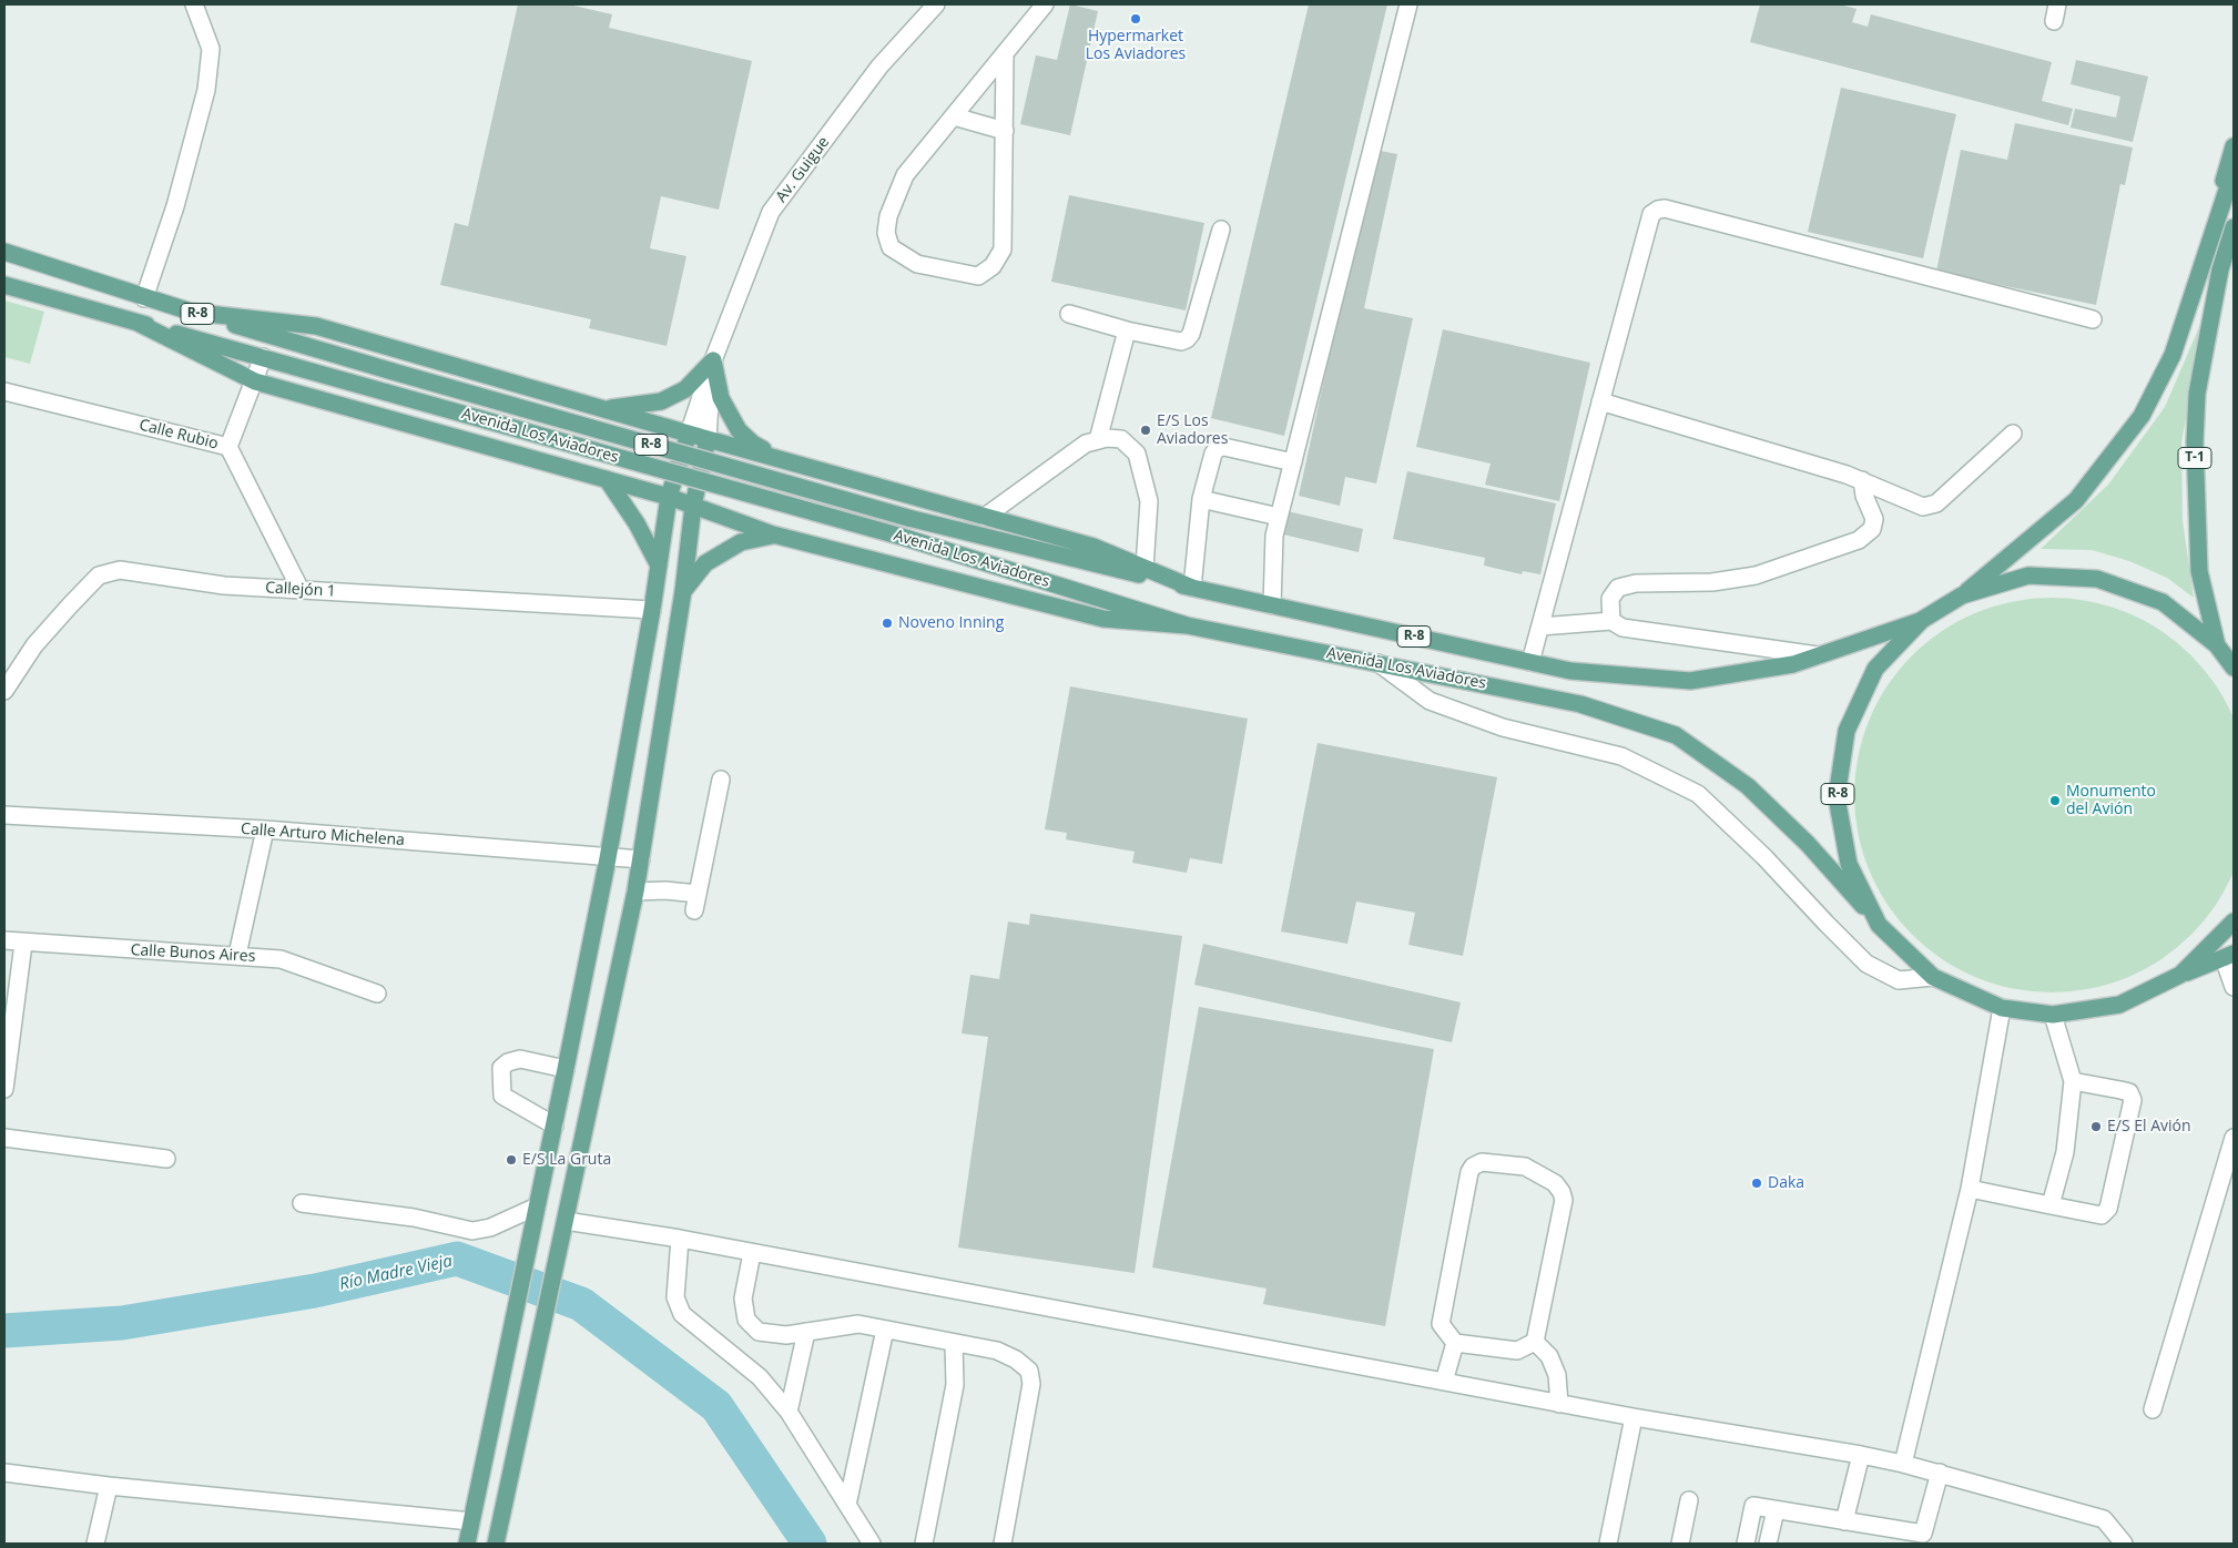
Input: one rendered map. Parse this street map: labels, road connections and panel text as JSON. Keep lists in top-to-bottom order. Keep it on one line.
{"streets":{"main road":["R-8","Avenida Los Aviadores","T-1"],"street":["Av. Guigue","Calle Rubio","Callejón 1","Calle Arturo Michelena","Calle Bunos Aires"]},"crossings":[["R-8","Avenida Los Aviadores"],["R-8","T-1"],["Calle Rubio","Callejón 1"]],"water":["Río Madre Vieja"],"places":["Hypermarket Los Aviadores","E/S Los Aviadores","Noveno Inning","Monumento del Avión","E/S El Avión","E/S La Gruta","Daka"]}
